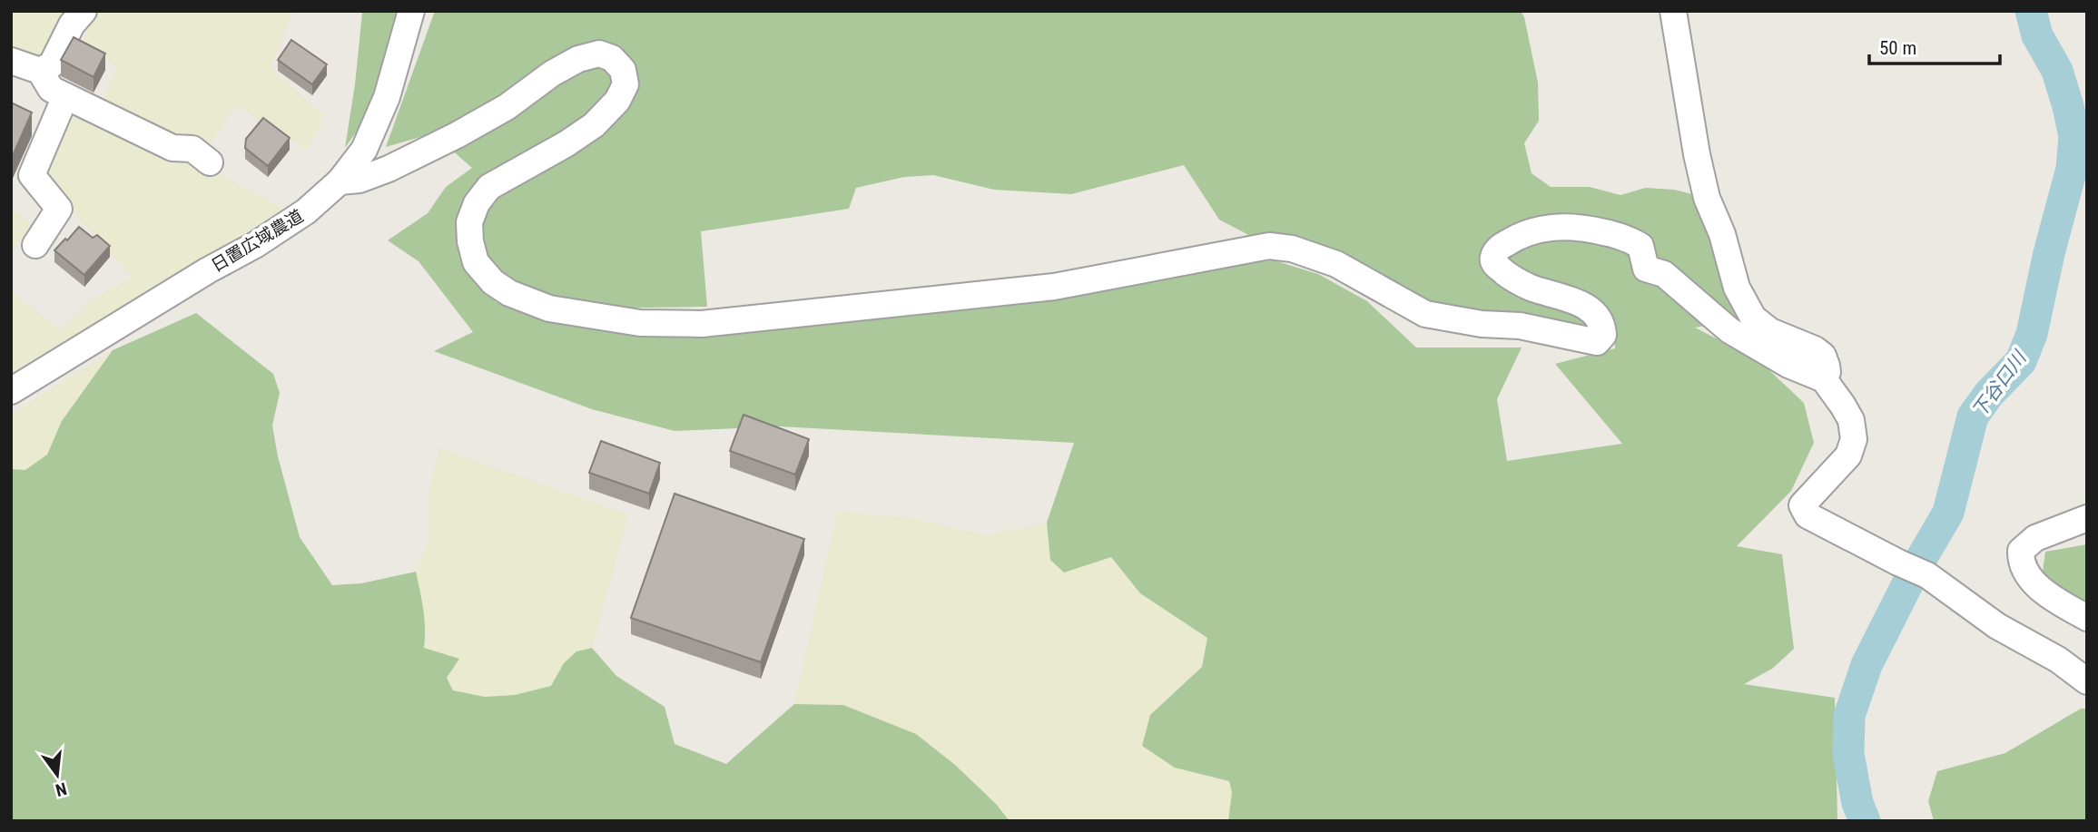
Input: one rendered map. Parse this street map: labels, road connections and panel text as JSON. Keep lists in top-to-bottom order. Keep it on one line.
{"streets":{"street":["日置広域農道"]},"water":["下谷口川"],"scale_bar":"50 m","north":"bottom"}
